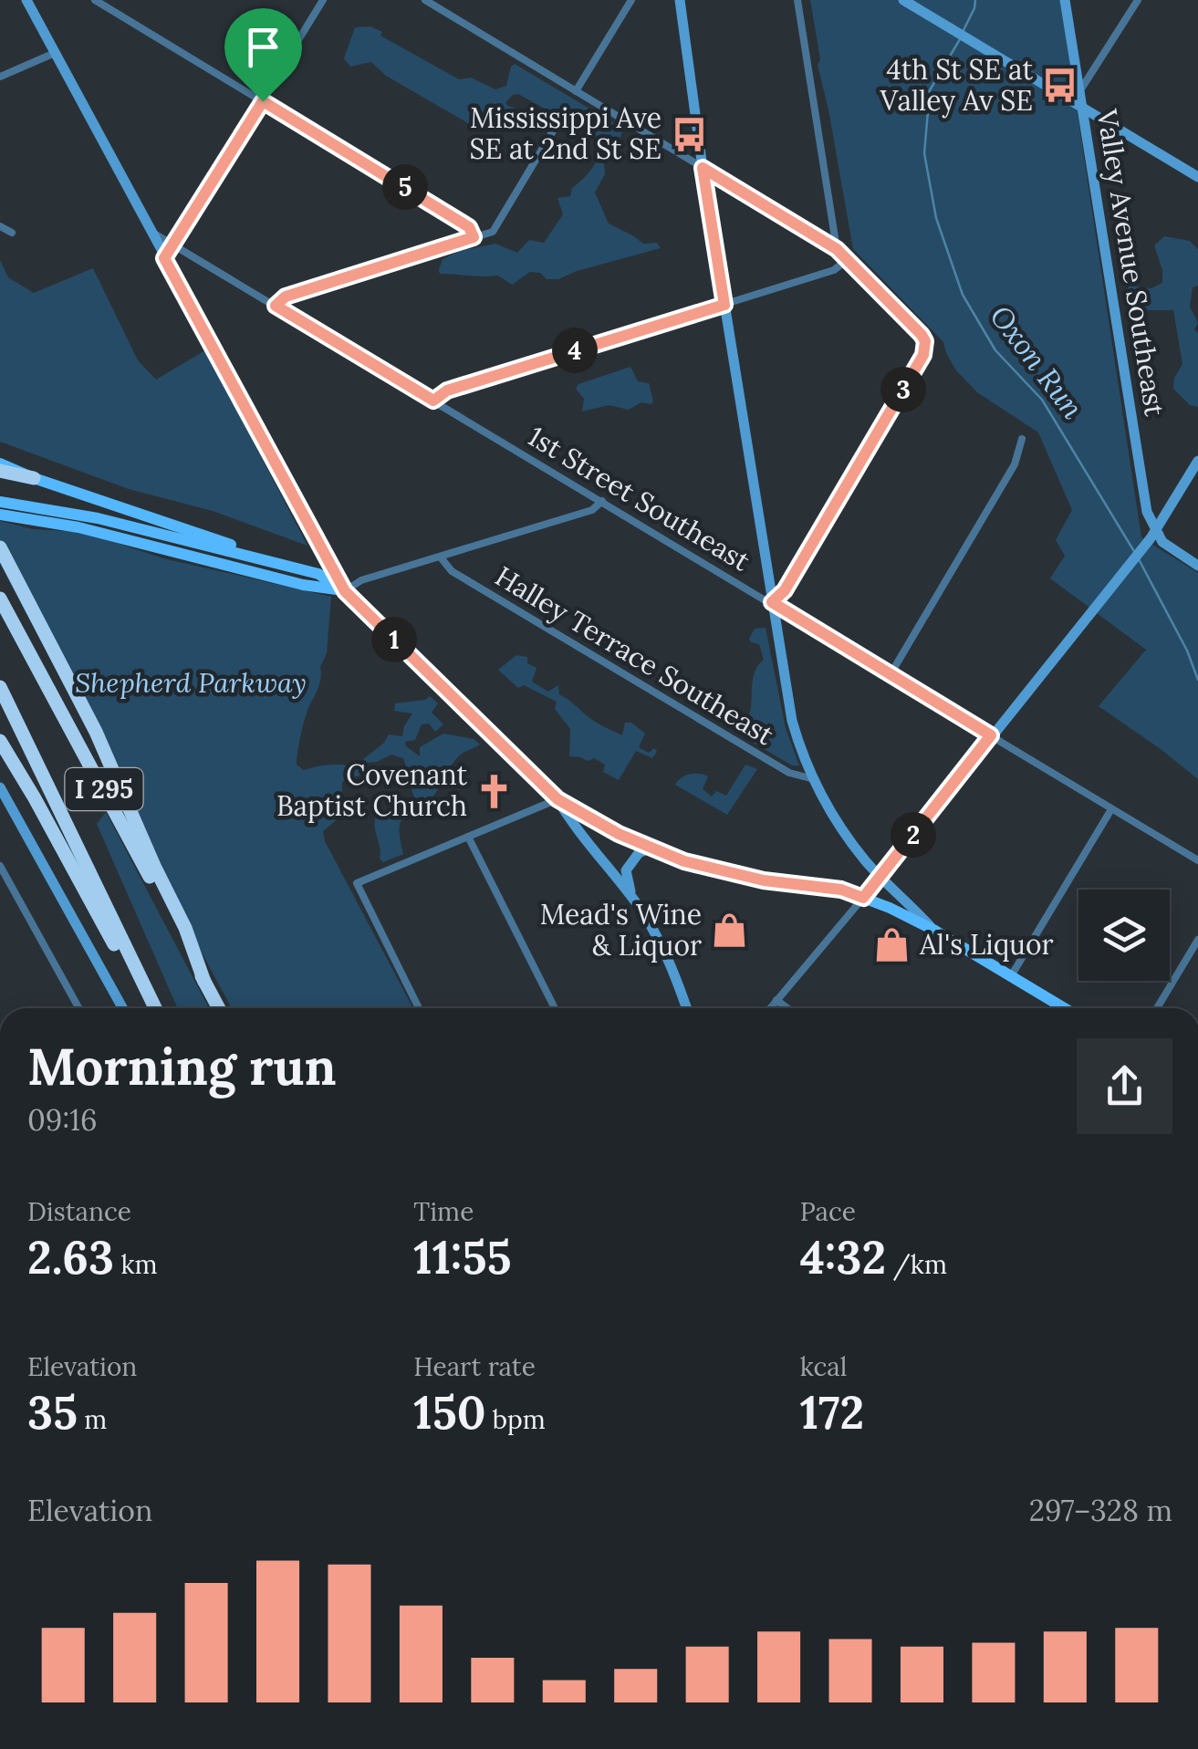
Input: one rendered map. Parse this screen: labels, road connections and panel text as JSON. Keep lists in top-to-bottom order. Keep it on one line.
{"streets":{"highway":["I 295"],"street":["Valley Avenue Southeast","1st Street Southeast","Halley Terrace Southeast"]},"water":["Oxon Run"],"parks":["Shepherd Parkway"],"places":{"bus stop":["4th St SE at Valley Av SE","Mississippi Ave SE at 2nd St SE"],"church":["Covenant Baptist Church"],"shop":["Mead's Wine & Liquor","Al's Liquor"]},"page":{"pins":["5","4","3","1","2"],"heading":["Morning run","09:16"],"stats":[["Distance","2.63 km"],["Time","11:55"],["Pace","4:32 /km"],["Elevation","35 m"],["Heart rate","150 bpm"],["kcal","172"]],"chart":["Elevation","297–328 m"]}}
